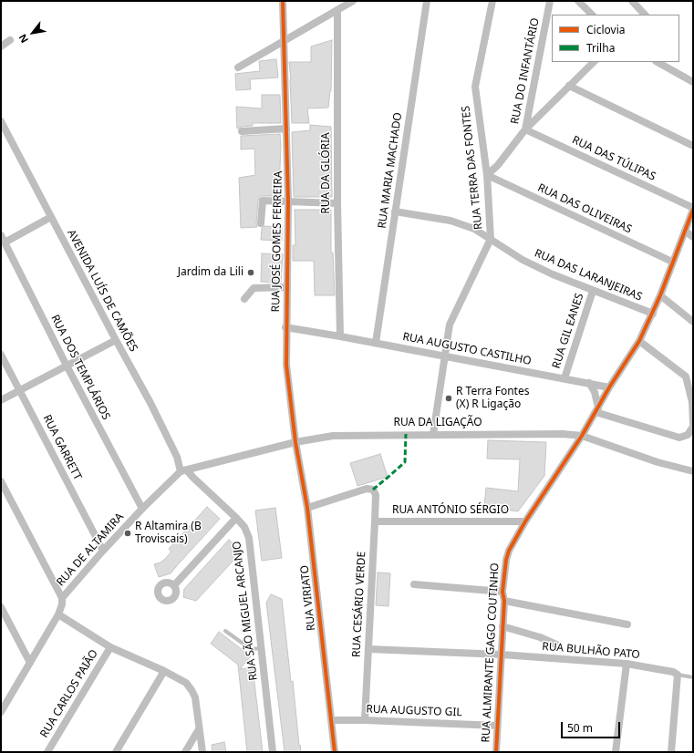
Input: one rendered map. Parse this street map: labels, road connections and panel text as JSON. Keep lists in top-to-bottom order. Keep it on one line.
{"streets":{"street":["RUA DO INFANTÁRIO","RUA DAS TÚLIPAS","RUA TERRA DAS FONTES","RUA MARIA MACHADO","RUA DA GLÓRIA","RUA DAS OLIVEIRAS","RUA JOSÉ GOMES FERREIRA","RUA DAS LARANJEIRAS","AVENIDA LUÍS DE CAMÕES","RUA GIL EANES","RUA AUGUSTO CASTILHO","RUA DOS TEMPLÁRIOS","RUA DA LIGAÇÃO","RUA GARRETT","RUA ANTÓNIO SÉRGIO","RUA DE ALTAMIRA","RUA VIRIATO","RUA CESÁRIO VERDE","RUA SÃO MIGUEL ARCANJO","RUA BULHÃO PATO","RUA ALMIRANTE GAGO COUTINHO","RUA CARLOS PAIÃO","RUA AUGUSTO GIL"]},"crossings":[["RUA DO INFANTÁRIO","RUA DAS TÚLIPAS"],["RUA DO INFANTÁRIO","RUA TERRA DAS FONTES"],["RUA DO INFANTÁRIO","RUA DAS OLIVEIRAS"],["RUA DAS TÚLIPAS","RUA ALMIRANTE GAGO COUTINHO"],["RUA TERRA DAS FONTES","RUA DAS OLIVEIRAS"],["RUA TERRA DAS FONTES","RUA DAS LARANJEIRAS"],["RUA TERRA DAS FONTES","RUA AUGUSTO CASTILHO"],["RUA TERRA DAS FONTES","RUA DA LIGAÇÃO"],["RUA MARIA MACHADO","RUA DAS LARANJEIRAS"],["RUA MARIA MACHADO","RUA AUGUSTO CASTILHO"],["RUA DA GLÓRIA","RUA AUGUSTO CASTILHO"],["RUA DAS OLIVEIRAS","RUA ALMIRANTE GAGO COUTINHO"],["RUA JOSÉ GOMES FERREIRA","RUA AUGUSTO CASTILHO"],["RUA JOSÉ GOMES FERREIRA","RUA DA LIGAÇÃO"],["RUA JOSÉ GOMES FERREIRA","RUA VIRIATO"],["RUA DAS LARANJEIRAS","RUA GIL EANES"],["RUA DAS LARANJEIRAS","RUA ALMIRANTE GAGO COUTINHO"],["AVENIDA LUÍS DE CAMÕES","RUA DA LIGAÇÃO"],["AVENIDA LUÍS DE CAMÕES","RUA DE ALTAMIRA"],["AVENIDA LUÍS DE CAMÕES","RUA SÃO MIGUEL ARCANJO"],["RUA GIL EANES","RUA AUGUSTO CASTILHO"],["RUA AUGUSTO CASTILHO","RUA ALMIRANTE GAGO COUTINHO"],["RUA DOS TEMPLÁRIOS","RUA DE ALTAMIRA"],["RUA DA LIGAÇÃO","RUA DE ALTAMIRA"],["RUA DA LIGAÇÃO","RUA VIRIATO"],["RUA DA LIGAÇÃO","RUA SÃO MIGUEL ARCANJO"],["RUA DA LIGAÇÃO","RUA ALMIRANTE GAGO COUTINHO"],["RUA GARRETT","RUA DE ALTAMIRA"],["RUA ANTÓNIO SÉRGIO","RUA CESÁRIO VERDE"],["RUA ANTÓNIO SÉRGIO","RUA ALMIRANTE GAGO COUTINHO"],["RUA DE ALTAMIRA","RUA SÃO MIGUEL ARCANJO"],["RUA VIRIATO","RUA CESÁRIO VERDE"],["RUA VIRIATO","RUA AUGUSTO GIL"],["RUA CESÁRIO VERDE","RUA BULHÃO PATO"],["RUA CESÁRIO VERDE","RUA AUGUSTO GIL"],["RUA BULHÃO PATO","RUA ALMIRANTE GAGO COUTINHO"],["RUA ALMIRANTE GAGO COUTINHO","RUA AUGUSTO GIL"]],"places":["Jardim da Lili","R Terra Fontes (X) R Ligação","R Altamira (B Troviscais)"],"legend":["Ciclovia","Trilha"],"scale_bar":"50 m","north":"bottom left"}
